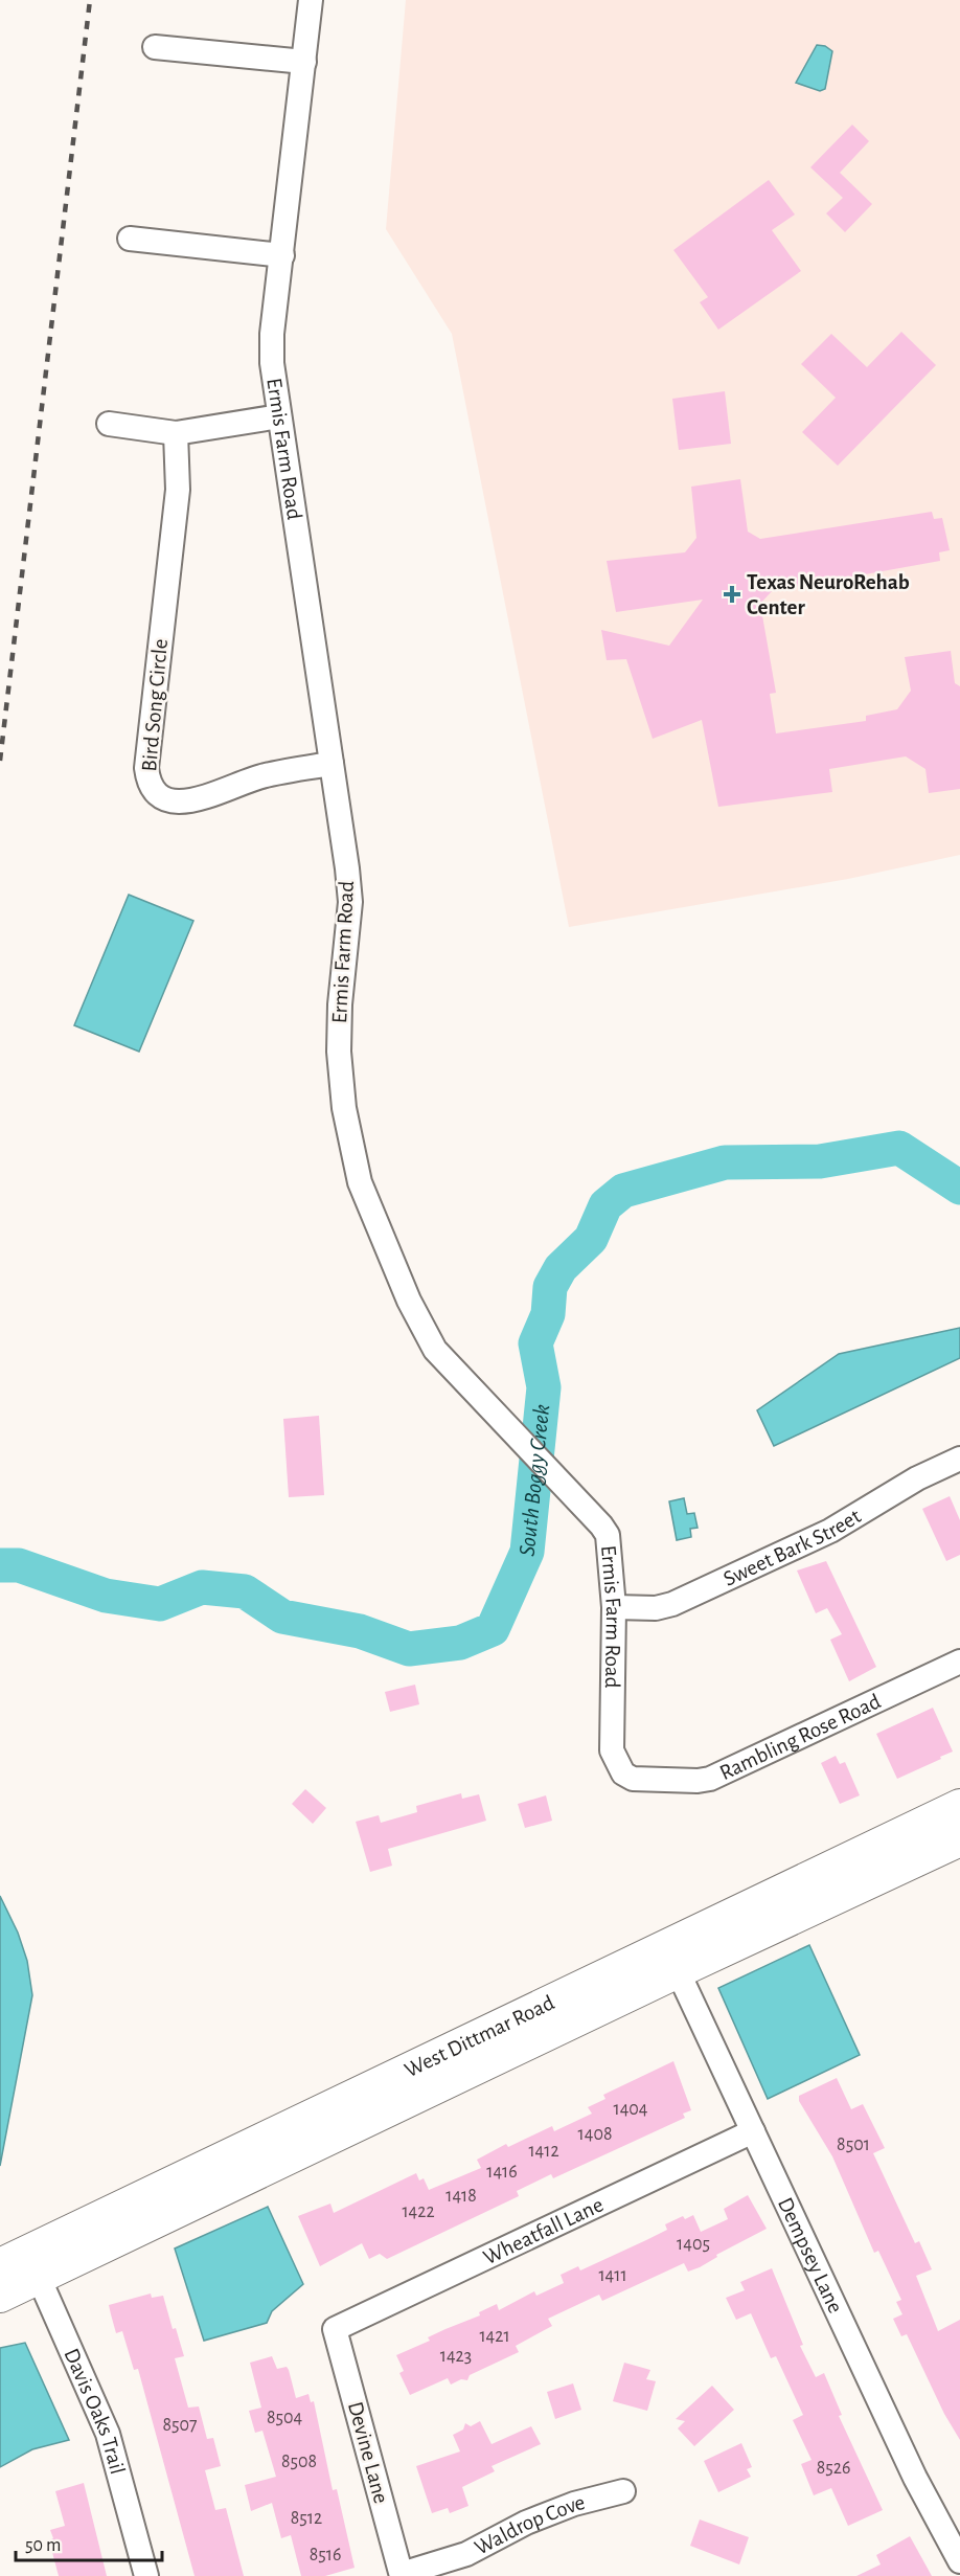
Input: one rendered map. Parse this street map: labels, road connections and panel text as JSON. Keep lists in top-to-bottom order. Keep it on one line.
{"streets":{"street":["Ermis Farm Road","Bird Song Circle","Sweet Bark Street","Rambling Rose Road","West Dittmar Road","Wheatfall Lane","Dempsey Lane","Davis Oaks Trail","Devine Lane","Waldrop Cove"]},"crossings":[["Ermis Farm Road","Bird Song Circle"],["Ermis Farm Road","Sweet Bark Street"],["Ermis Farm Road","Rambling Rose Road"],["West Dittmar Road","Dempsey Lane"],["West Dittmar Road","Davis Oaks Trail"],["Wheatfall Lane","Dempsey Lane"],["Wheatfall Lane","Devine Lane"],["Devine Lane","Waldrop Cove"]],"water":["South Boggy Creek"],"places":{"health":["Texas NeuroRehab Center"]},"house_numbers":["1404","1408","8501","1412","1416","1418","1422","1405","1411","1421","1423","8504","8507","8508","8526","8512","8516"],"scale_bar":"50 m"}
